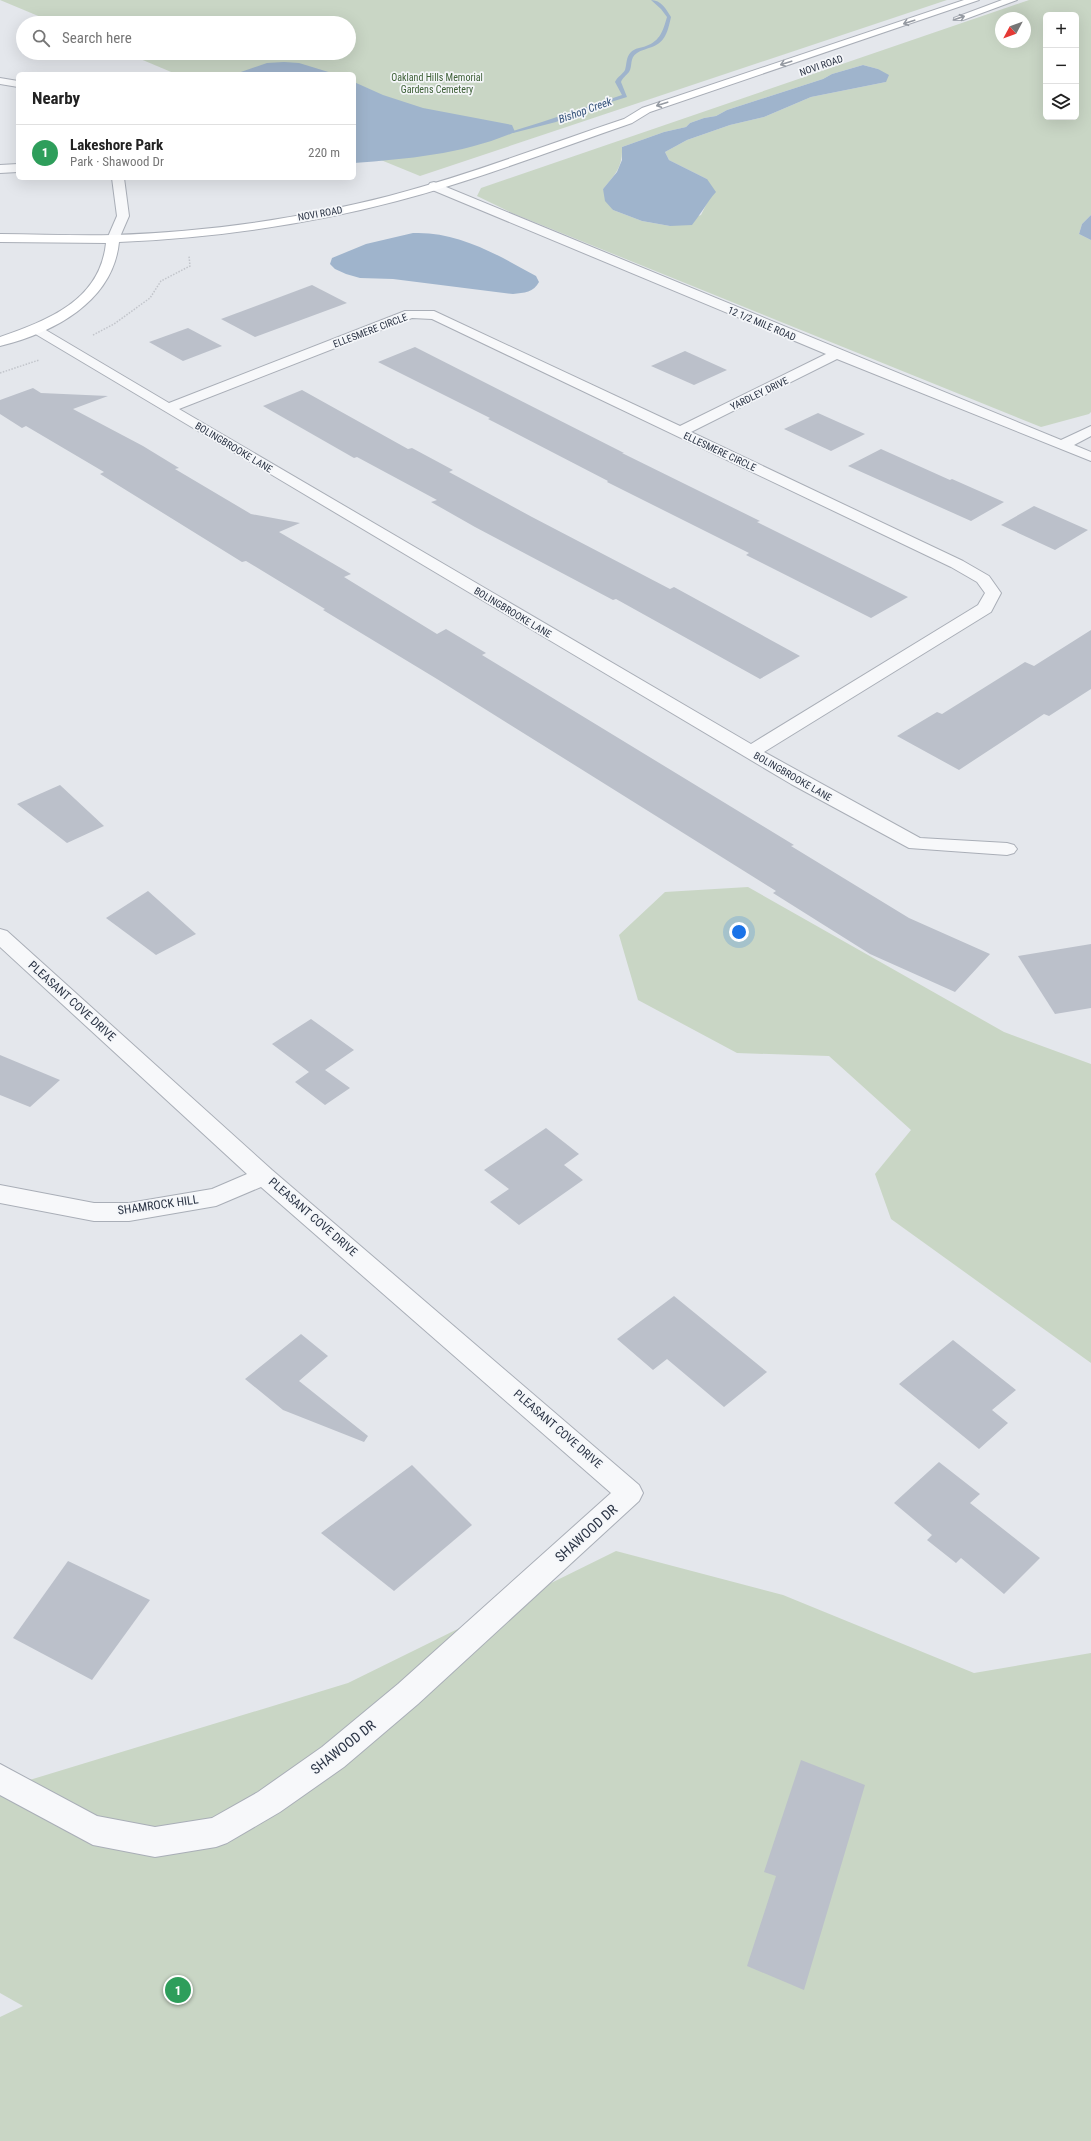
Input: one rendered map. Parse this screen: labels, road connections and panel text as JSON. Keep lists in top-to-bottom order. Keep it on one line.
{"streets":{"main road":["NOVI ROAD"],"street":["12 1/2 MILE ROAD","ELLESMERE CIRCLE","YARDLEY DRIVE","BOLINGBROOKE LANE","PLEASANT COVE DRIVE","SHAMROCK HILL","SHAWOOD DR"]},"crossings":[["NOVI ROAD","12 1/2 MILE ROAD"],["12 1/2 MILE ROAD","YARDLEY DRIVE"],["ELLESMERE CIRCLE","YARDLEY DRIVE"],["ELLESMERE CIRCLE","BOLINGBROOKE LANE"],["PLEASANT COVE DRIVE","SHAMROCK HILL"],["PLEASANT COVE DRIVE","SHAWOOD DR"]],"one_way":["NOVI ROAD"],"water":["Bishop Creek"],"parks":["Oakland Hills Memorial Gardens Cemetery"],"north":"bottom left","page":{"map_buttons":["+","−"],"search":"Search here","heading":"Nearby","list":[{"mark":"1","name":"Lakeshore Park","note":"Park · Shawood Dr","value":"220 m"}],"pins":"1"}}
